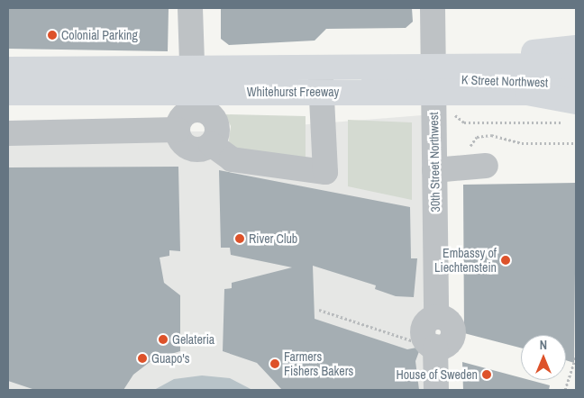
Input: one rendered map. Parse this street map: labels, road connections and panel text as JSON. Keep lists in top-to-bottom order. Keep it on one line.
{"streets":{"main road":["K Street Northwest","Whitehurst Freeway"],"street":["30th Street Northwest"]},"crossings":[["K Street Northwest","30th Street Northwest"]],"places":["Colonial Parking","River Club","Embassy of Liechtenstein","Gelateria","Guapo's","Farmers Fishers Bakers","House of Sweden"],"north":"top"}
